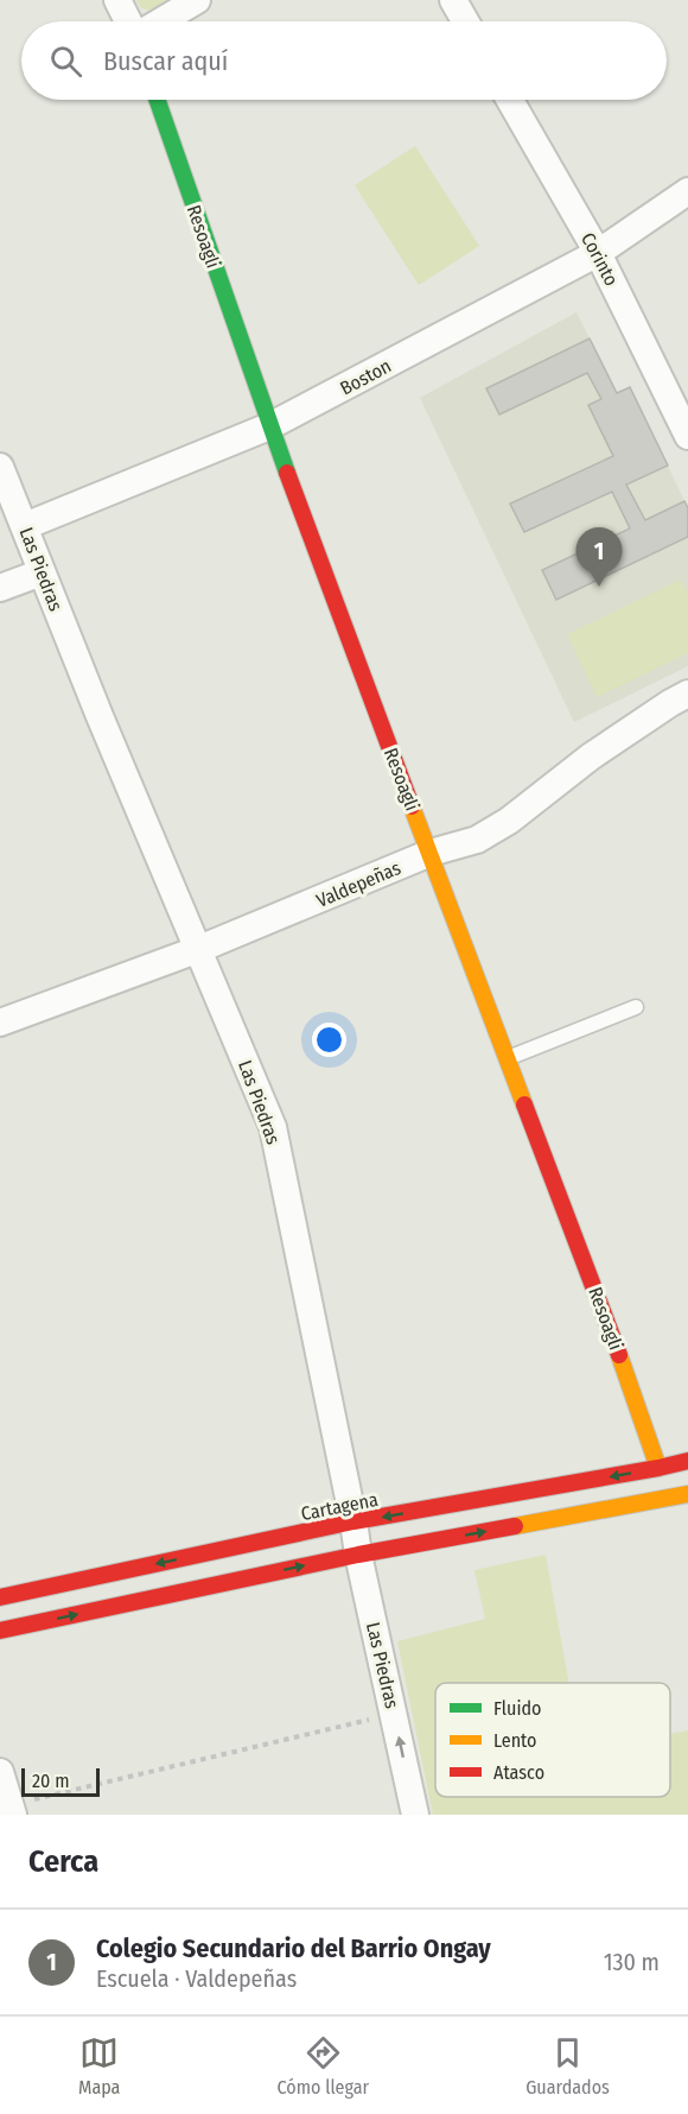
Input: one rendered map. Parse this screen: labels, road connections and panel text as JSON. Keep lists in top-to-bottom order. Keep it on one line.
{"streets":{"street":["Resoagli","Corinto","Boston","Las Piedras","Valdepeñas","Cartagena"]},"crossings":[["Resoagli","Boston"],["Resoagli","Valdepeñas"],["Resoagli","Cartagena"],["Corinto","Boston"],["Boston","Las Piedras"],["Las Piedras","Valdepeñas"],["Las Piedras","Cartagena"]],"legend":["Fluido","Lento","Atasco"],"scale_bar":"20 m","page":{"search":"Buscar aquí","pins":"1","scale":"20 m","heading":"Cerca","list":[{"mark":"1","name":"Colegio Secundario del Barrio Ongay","note":"Escuela · Valdepeñas","value":"130 m"}],"nav":["Mapa","Cómo llegar","Guardados"]}}
